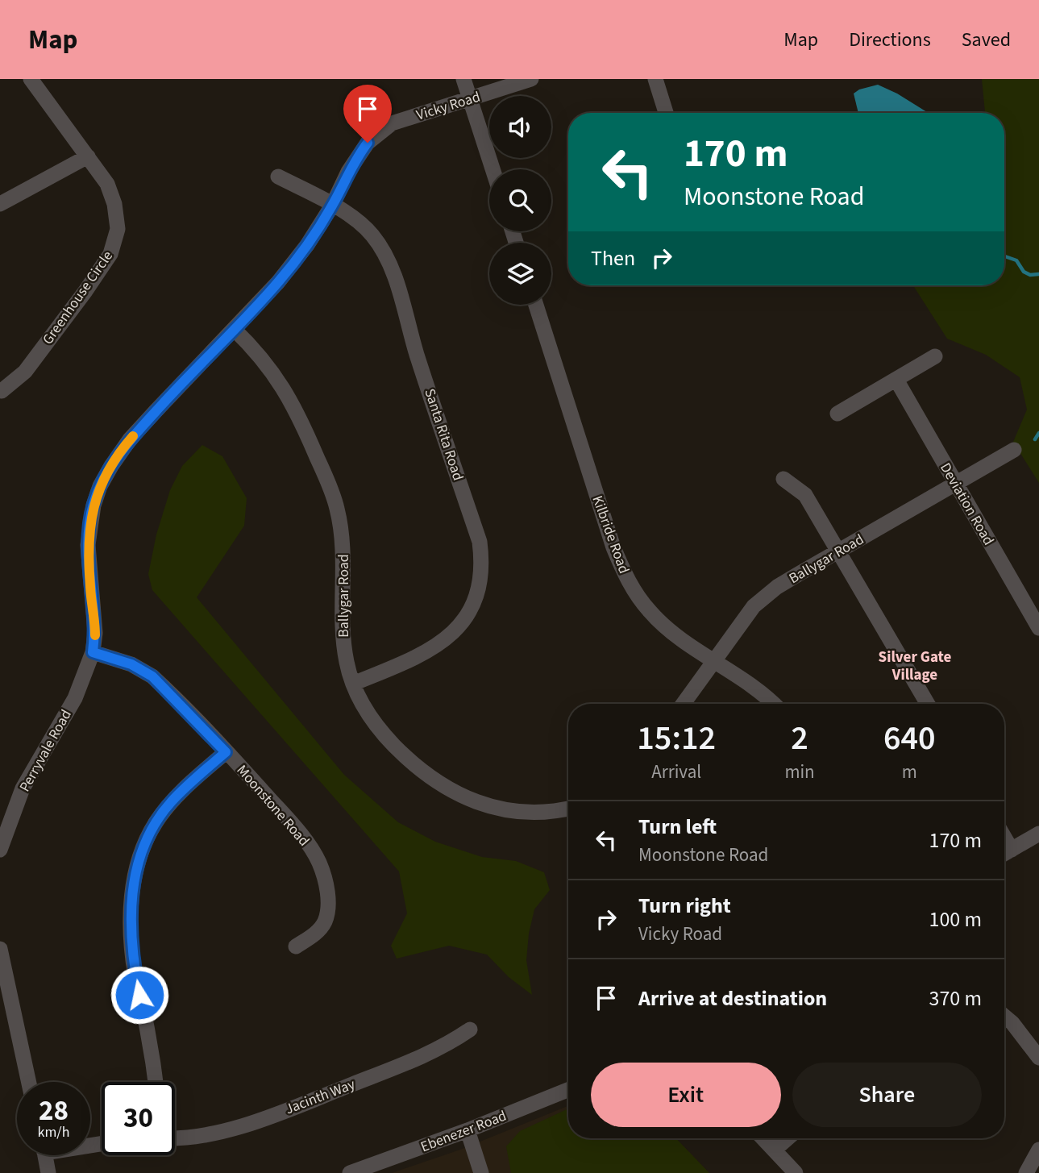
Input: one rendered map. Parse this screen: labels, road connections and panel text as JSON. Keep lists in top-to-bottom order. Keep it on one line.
{"streets":{"street":["Vicky Road","Greenhouse Circle","Santa Rita Road","Deviation Road","Kilbride Road","Ballygar Road","Perryvale Road","Moonstone Road","Jacinth Way","Ebenezer Road"]},"crossings":[["Vicky Road","Santa Rita Road"],["Vicky Road","Ballygar Road"],["Vicky Road","Perryvale Road"],["Vicky Road","Moonstone Road"],["Santa Rita Road","Ballygar Road"],["Deviation Road","Ballygar Road"],["Kilbride Road","Ballygar Road"],["Perryvale Road","Moonstone Road"]],"districts":["Silver Gate Village"],"page":{"header":"Map","nav":["Map","Directions","Saved"],"turn":["170 m","Moonstone Road"],"then":"Then","eta":["15:12","Arrival","2","min","640","m"],"list":[{"name":"Turn left","note":"Moonstone Road","value":"170 m"},{"name":"Turn right","note":"Vicky Road","value":"100 m"},{"name":"Arrive at destination","value":"370 m"}],"buttons":["Exit","Share"],"speed":"28 km/h","limit":"30"}}
